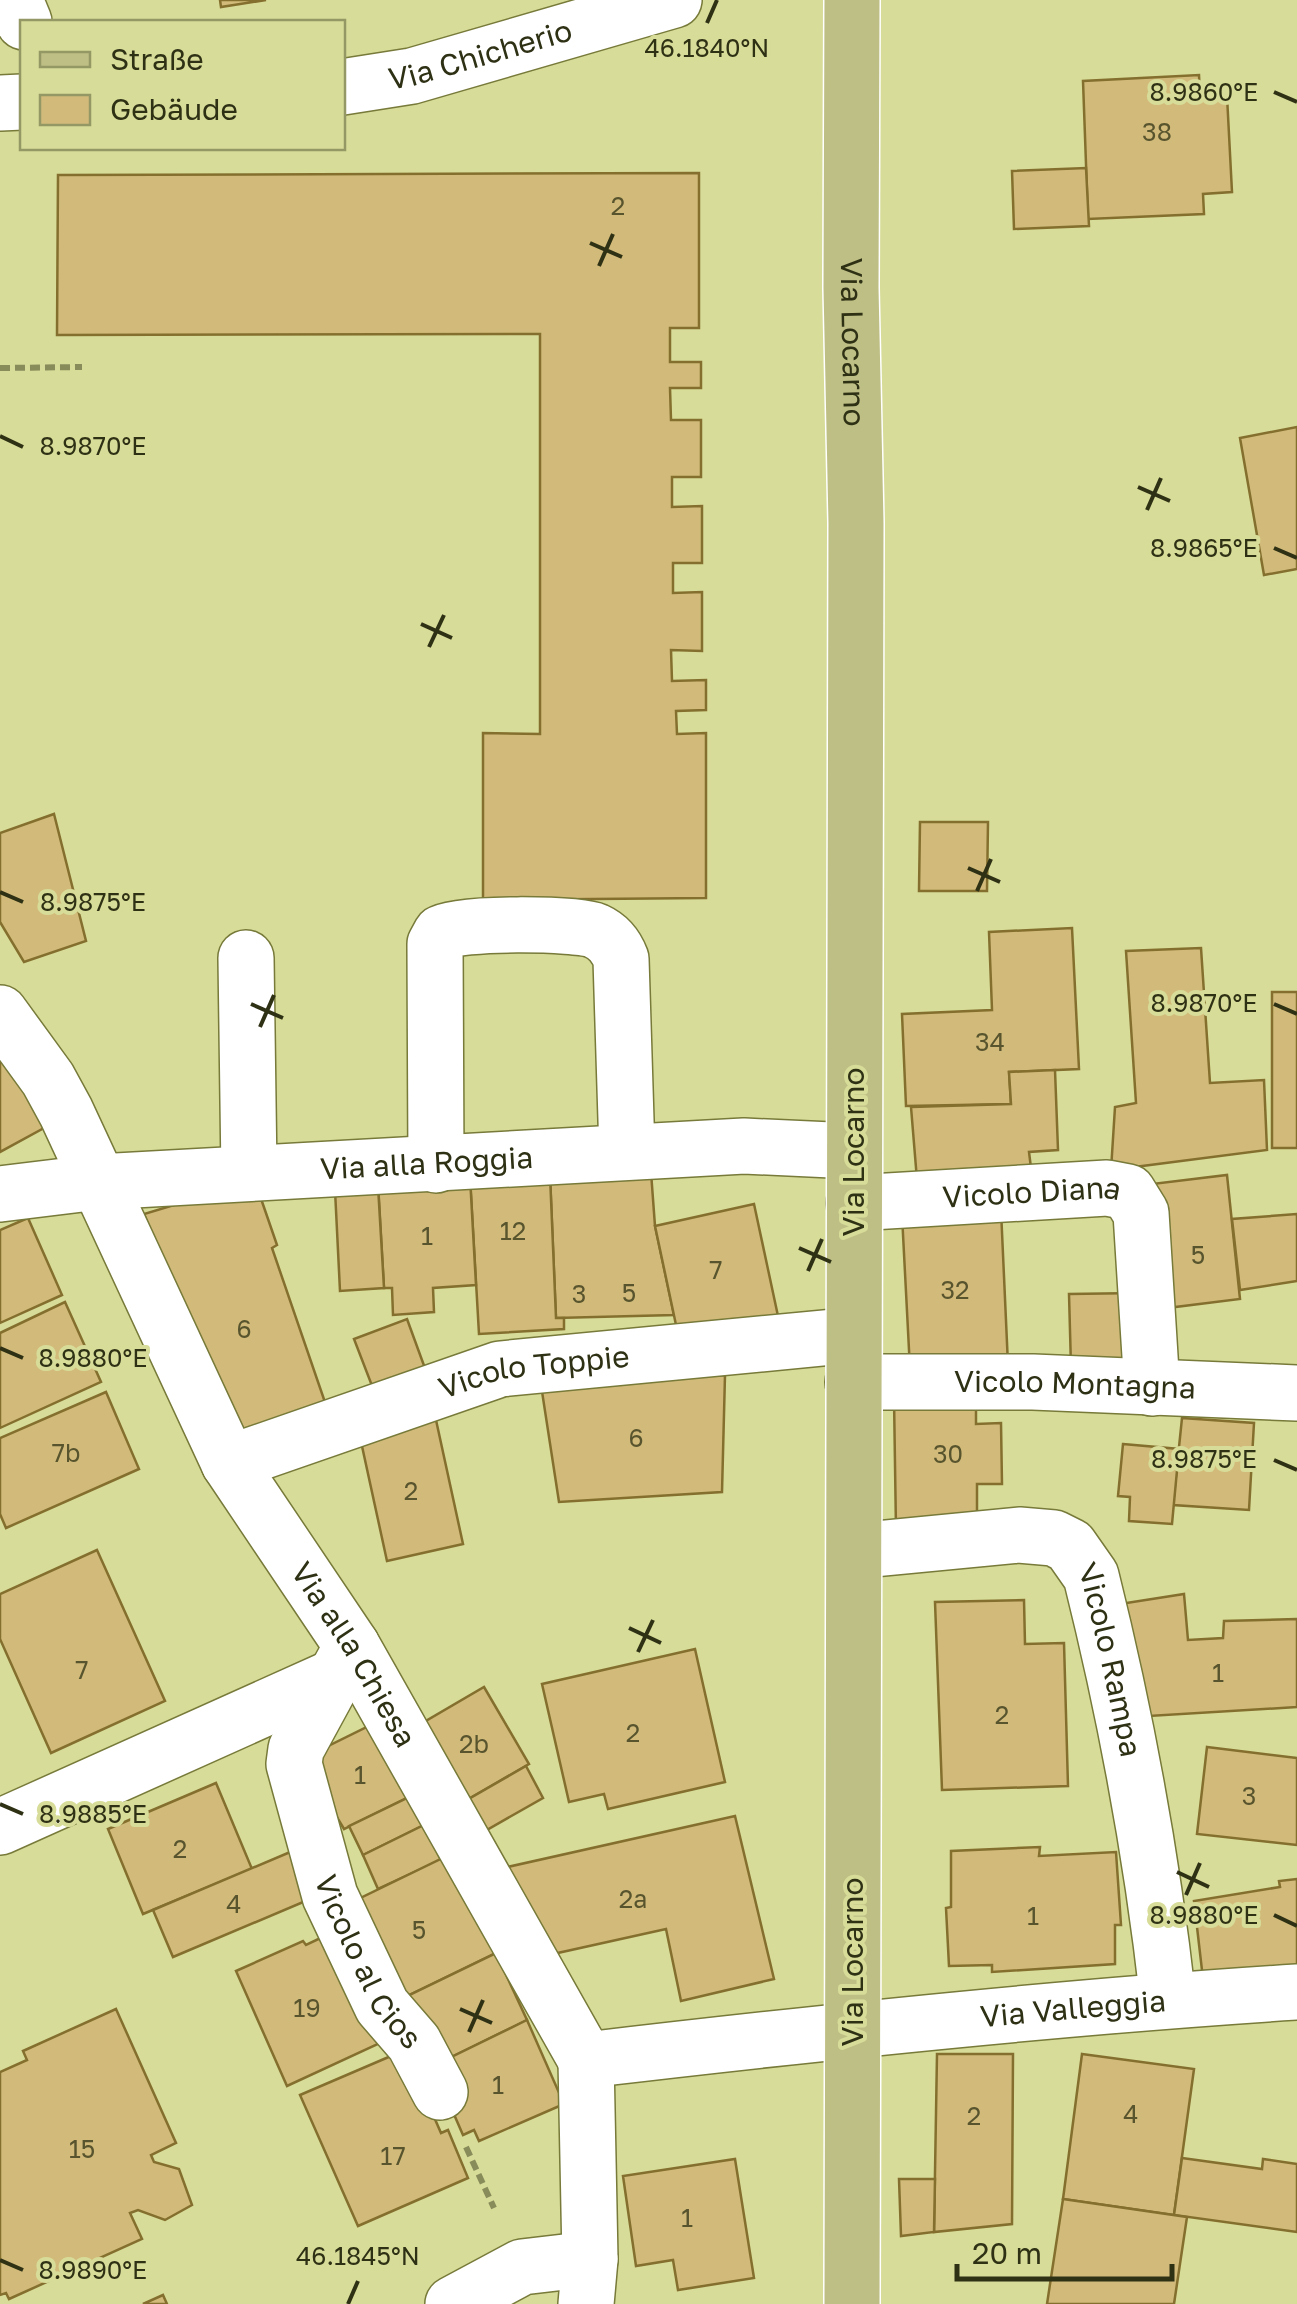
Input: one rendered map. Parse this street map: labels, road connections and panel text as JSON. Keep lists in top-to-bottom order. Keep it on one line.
{"streets":{"main road":["Via Locarno"],"street":["Via Chicherio","Via alla Roggia","Vicolo Diana","Vicolo Toppie","Vicolo Montagna","Via alla Chiesa","Vicolo Rampa","Vicolo al Cios","Via Valleggia"]},"crossings":[["Via Locarno","Via alla Roggia"],["Via Locarno","Vicolo Diana"],["Via Locarno","Vicolo Toppie"],["Via Locarno","Vicolo Montagna"],["Via Locarno","Vicolo Rampa"],["Via Locarno","Via Valleggia"],["Via alla Roggia","Vicolo Diana"],["Via alla Roggia","Via alla Chiesa"],["Vicolo Diana","Vicolo Montagna"],["Vicolo Toppie","Vicolo Montagna"],["Vicolo Toppie","Via alla Chiesa"],["Via alla Chiesa","Vicolo al Cios"],["Vicolo Rampa","Via Valleggia"]],"house_numbers":["38","2","34","12","1","5","7","32","5","3","6","6","7b","30","2","7","1","2","2","2b","1","3","2","2a","4","1","5","19","1","4","2","15","17","1"],"legend":["Straße","Gebäude"],"scale_bar":"20 m","coordinates":["46.1840°N","8.9860°E","8.9870°E","8.9865°E","8.9875°E","8.9880°E","8.9885°E","46.1845°N","8.9890°E"]}
